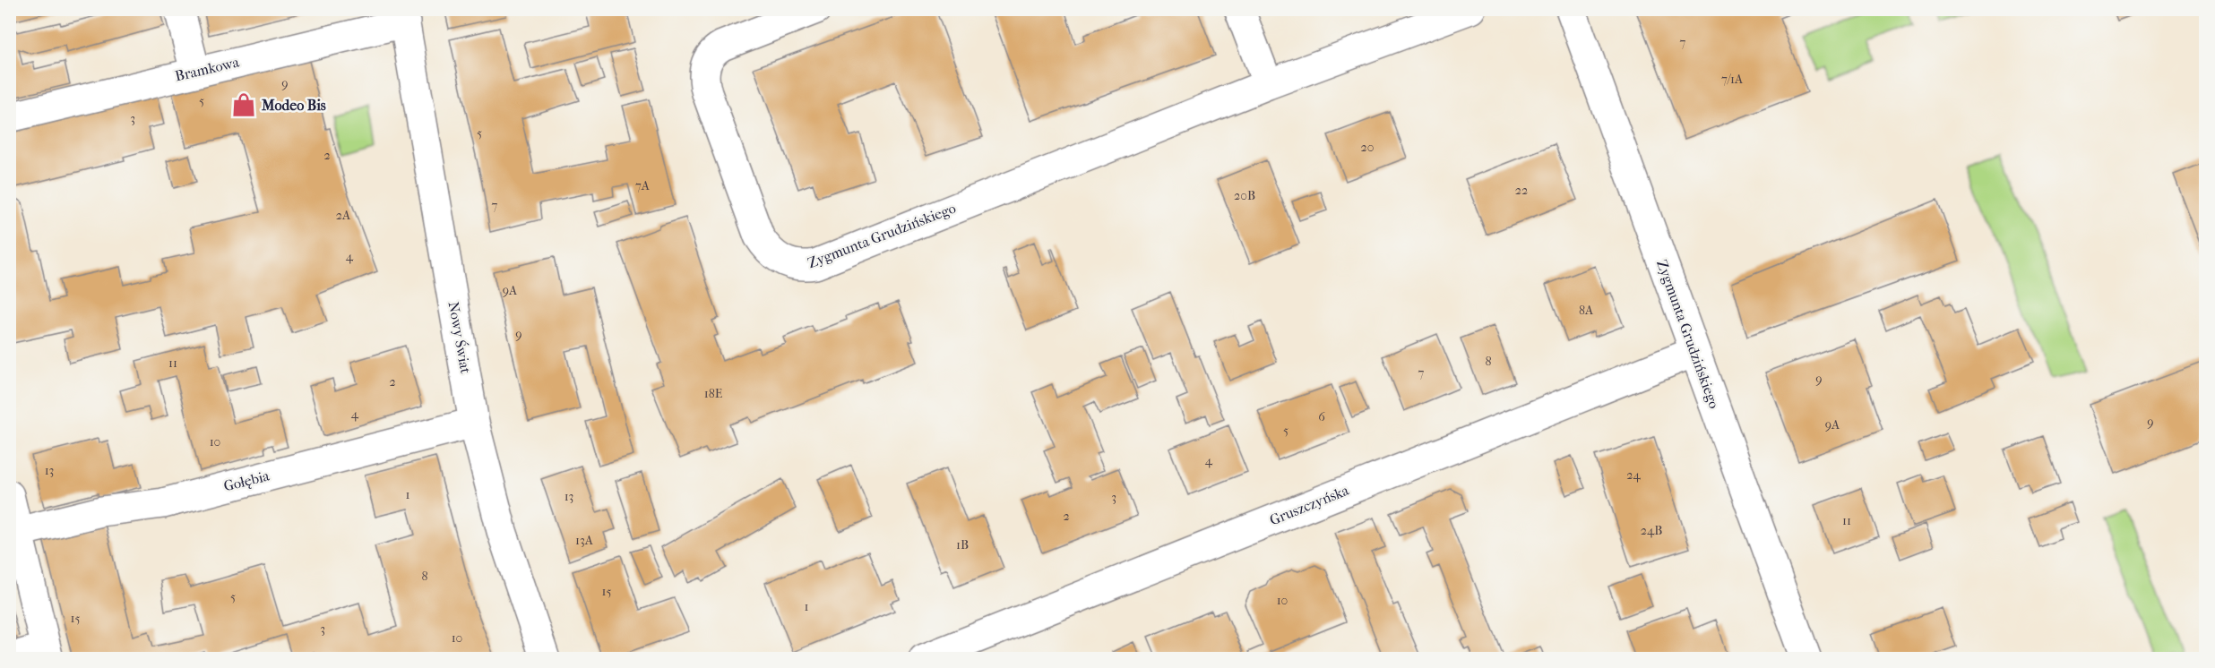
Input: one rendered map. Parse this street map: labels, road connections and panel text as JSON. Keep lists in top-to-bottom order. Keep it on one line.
{"streets":{"street":["Bramkowa","Zygmunta Grudzińskiego","Nowy Świat","Gołębia","Gruszczyńska"]},"crossings":[["Bramkowa","Nowy Świat"],["Zygmunta Grudzińskiego","Gruszczyńska"],["Nowy Świat","Gołębia"]],"places":{"shop":["Modeo Bis"]},"house_numbers":["7","7/1A","9","5","3","5","20","2","7A","22","20B","7","2A","4","9A","8A","9","8","11","7","9","2","18E","4","6","9","9A","5","10","4","13","24","1","13","3","2","11","24B","13A","1B","8","15","5","10","1","15","3","10"]}
